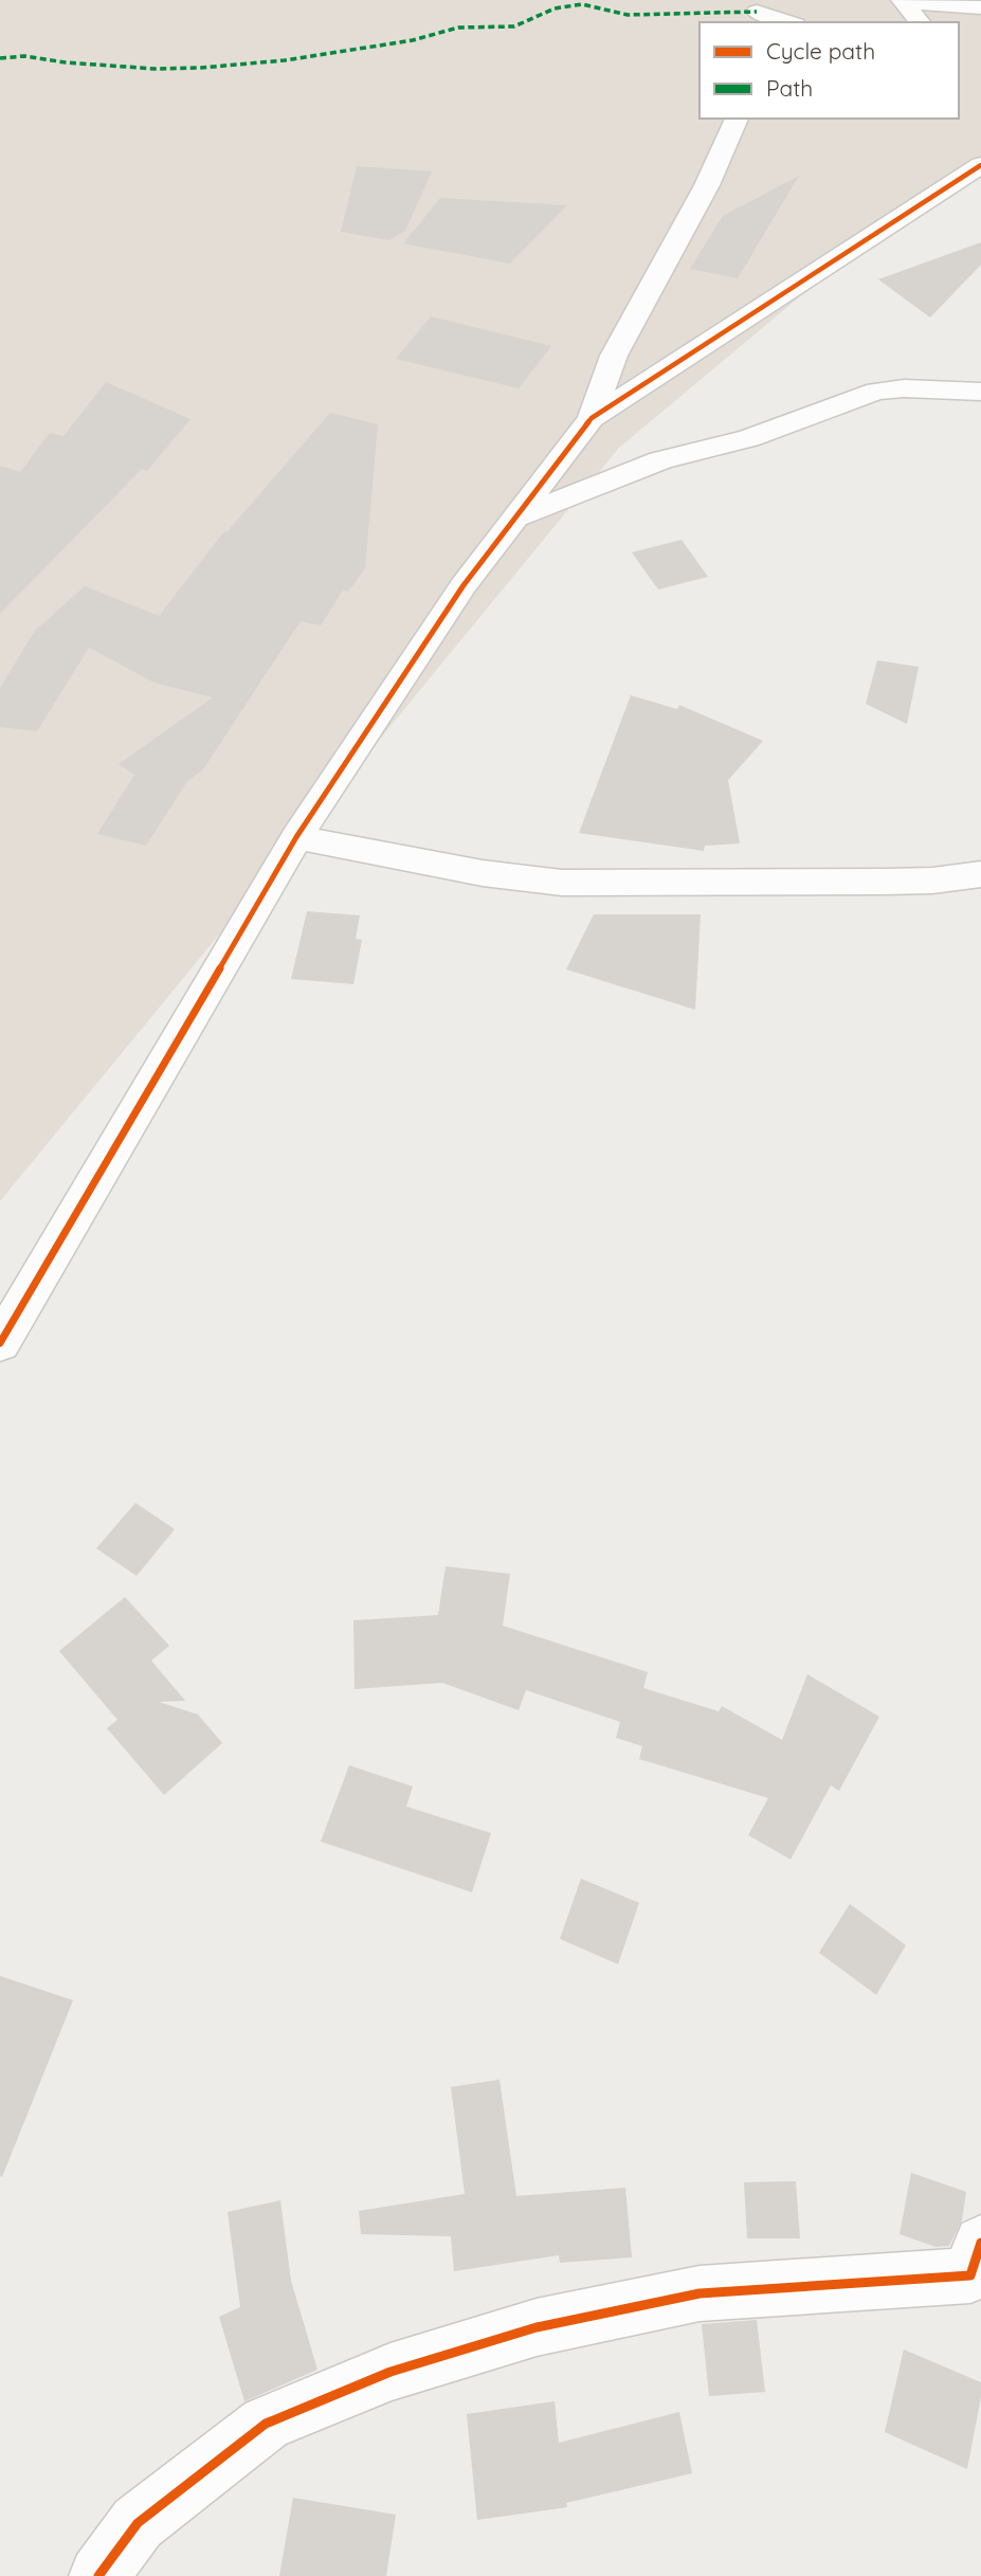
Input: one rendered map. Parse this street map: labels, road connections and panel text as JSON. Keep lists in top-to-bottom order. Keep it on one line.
{"legend":["Cycle path","Path"]}
